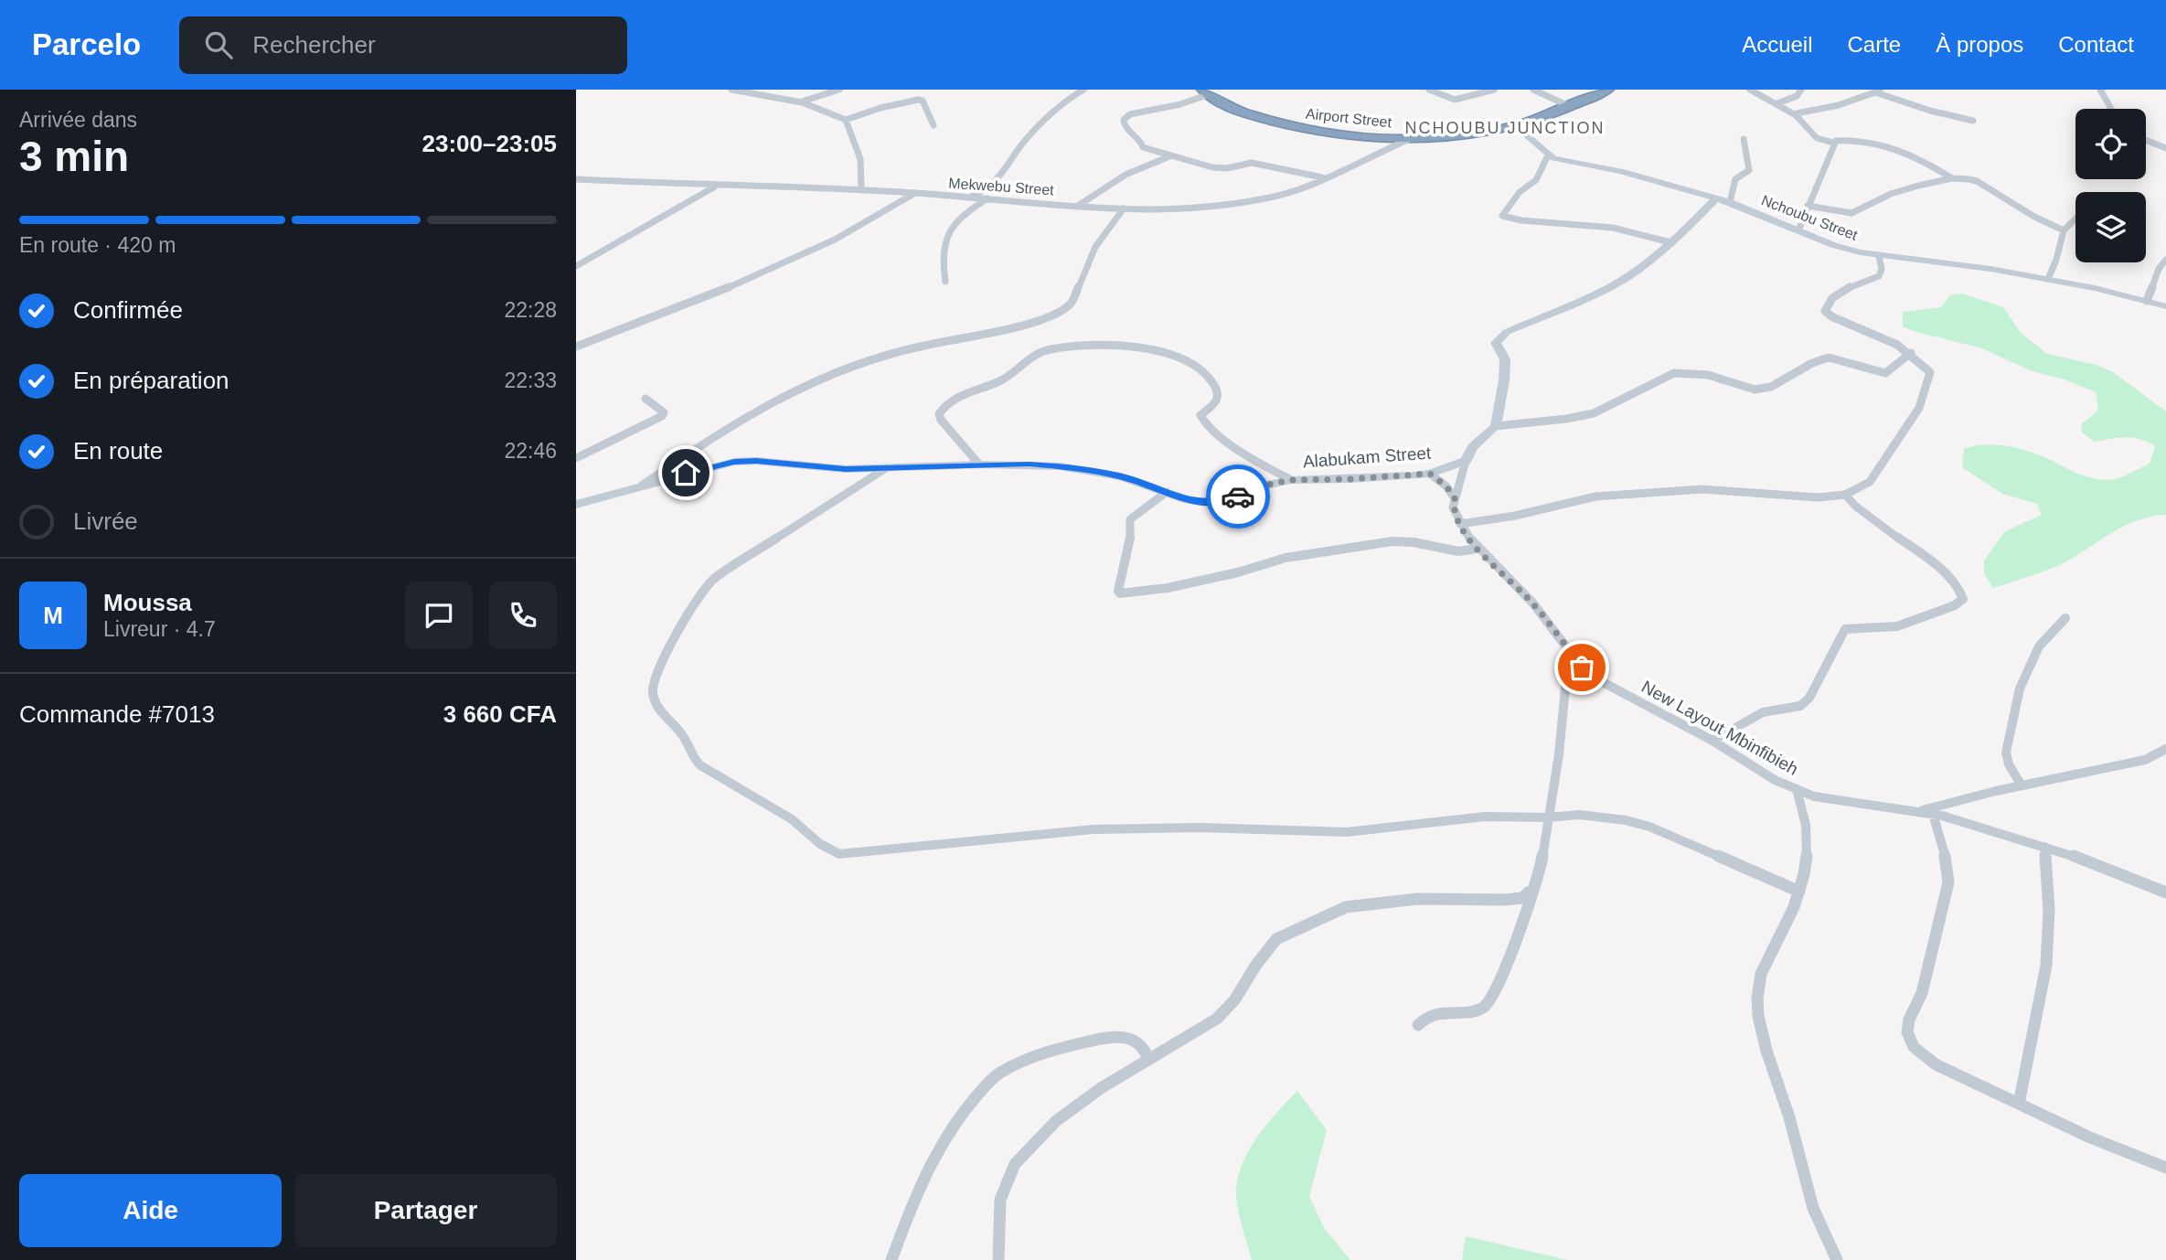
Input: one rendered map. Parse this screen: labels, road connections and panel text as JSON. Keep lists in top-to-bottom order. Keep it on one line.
{"streets":{"highway":["Airport Street"],"street":["Mekwebu Street","Nchoubu Street","Alabukam Street","New Layout Mbinfibieh"]},"crossings":[["Airport Street","Mekwebu Street"],["Alabukam Street","New Layout Mbinfibieh"]],"districts":["NCHOUBU JUNCTION"],"page":{"header":"Parcelo","search":"Rechercher","nav":["Accueil","Carte","À propos","Contact"],"heading":["3 min","Arrivée dans","23:00–23:05"],"panel":["Moussa","Livreur · 4.7","Commande #7013","3 660 CFA"],"bar":"En route · 420 m","list":[["Confirmée","22:28"],["En préparation","22:33"],["En route","22:46"],"Livrée"],"round":"M","buttons":["Aide","Partager"]}}
